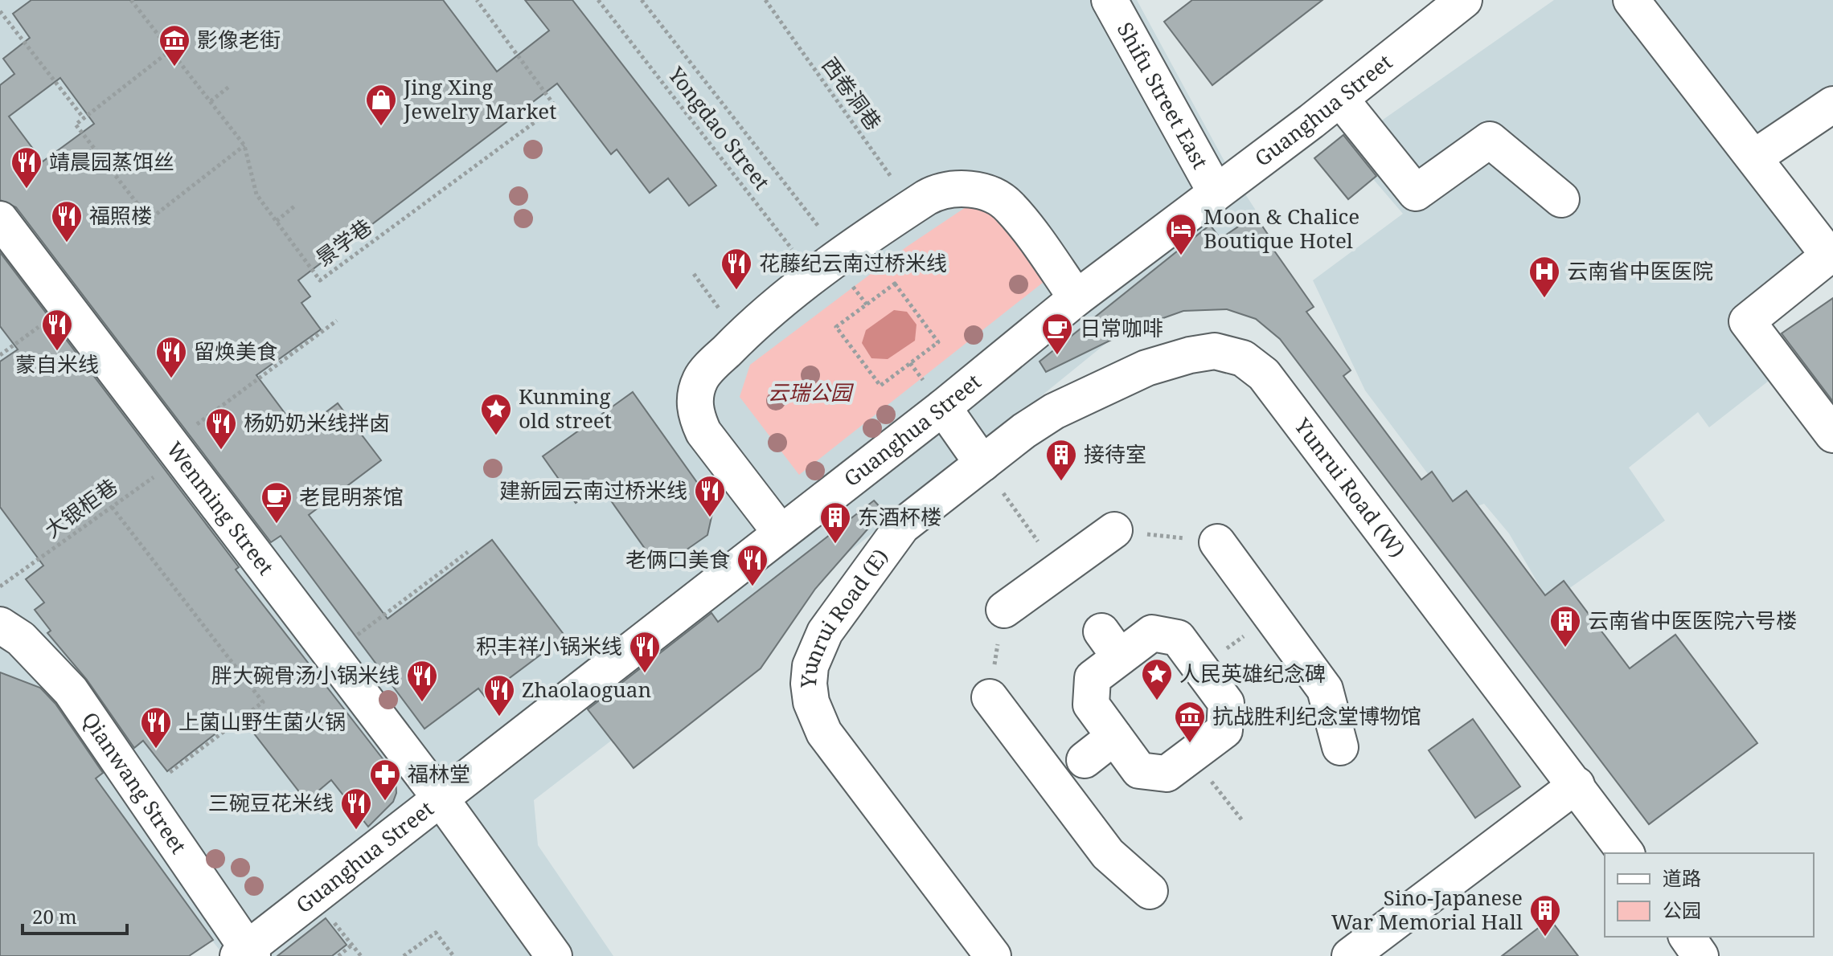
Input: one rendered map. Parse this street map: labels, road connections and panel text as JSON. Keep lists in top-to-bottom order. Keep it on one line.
{"streets":{"street":["Shifu Street East","Guanghua Street","Yunrui Road (W)","Wenming Street","Yunrui Road (E)","Qianwang Street"],"path":["西卷洞巷","Yongdao Street","景学巷","大银柜巷"]},"crossings":[["Shifu Street East","Guanghua Street"],["Guanghua Street","Wenming Street"],["Guanghua Street","Qianwang Street"],["Yunrui Road (W)","Yunrui Road (E)"],["大银柜巷","Wenming Street"]],"parks":["云瑞公园"],"places":{"museum":["影像老街","抗战胜利纪念堂博物馆"],"shop":["Jing Xing Jewelry Market"],"restaurant":["靖晨园蒸饵丝","福照楼","花藤纪云南过桥米线","蒙自米线","留焕美食","杨奶奶米线拌卤","建新园云南过桥米线","老俩口美食","积丰祥小锅米线","胖大碗骨汤小锅米线","Zhaolaoguan","上菌山野生菌火锅","三碗豆花米线"],"hotel":["Moon & Chalice Boutique Hotel"],"hospital":["云南省中医医院"],"cafe":["日常咖啡","老昆明茶馆"],"place":["Kunming old street","人民英雄纪念碑"],"building":["接待室","东酒杯楼","云南省中医医院六号楼","Sino-Japanese War Memorial Hall"],"pharmacy":["福林堂"]},"legend":["道路","公园"],"scale_bar":"20 m"}
